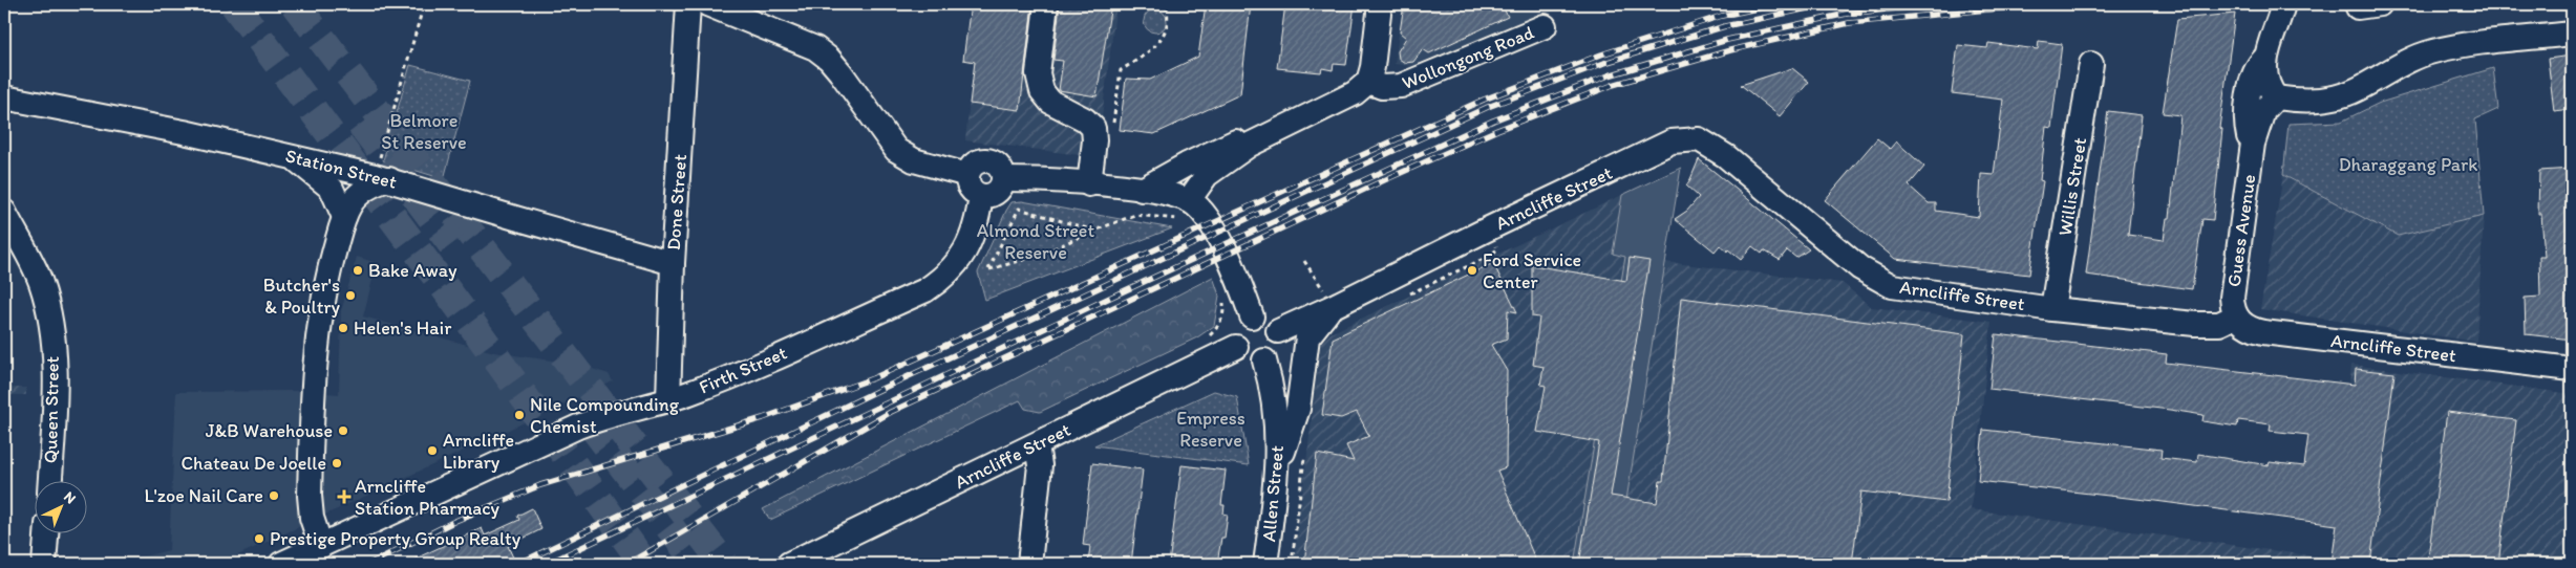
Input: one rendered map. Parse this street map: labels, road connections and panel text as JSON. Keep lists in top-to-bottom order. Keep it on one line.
{"streets":{"street":["Wollongong Road","Station Street","Willis Street","Arncliffe Street","Done Street","Guess Avenue","Firth Street","Queen Street","Allen Street"]},"crossings":[["Station Street","Done Street"],["Willis Street","Arncliffe Street"],["Arncliffe Street","Guess Avenue"],["Arncliffe Street","Allen Street"],["Done Street","Firth Street"]],"parks":["Belmore St Reserve","Dharaggang Park","Almond Street Reserve","Empress Reserve"],"places":{"other":["Bake Away","Ford Service Center","Butcher's & Poultry","Helen's Hair","Nile Compounding Chemist","J&B Warehouse","Arncliffe Library","Chateau De Joelle","L'zoe Nail Care","Prestige Property Group Realty"],"health":["Arncliffe Station Pharmacy"]},"north":"top right"}
